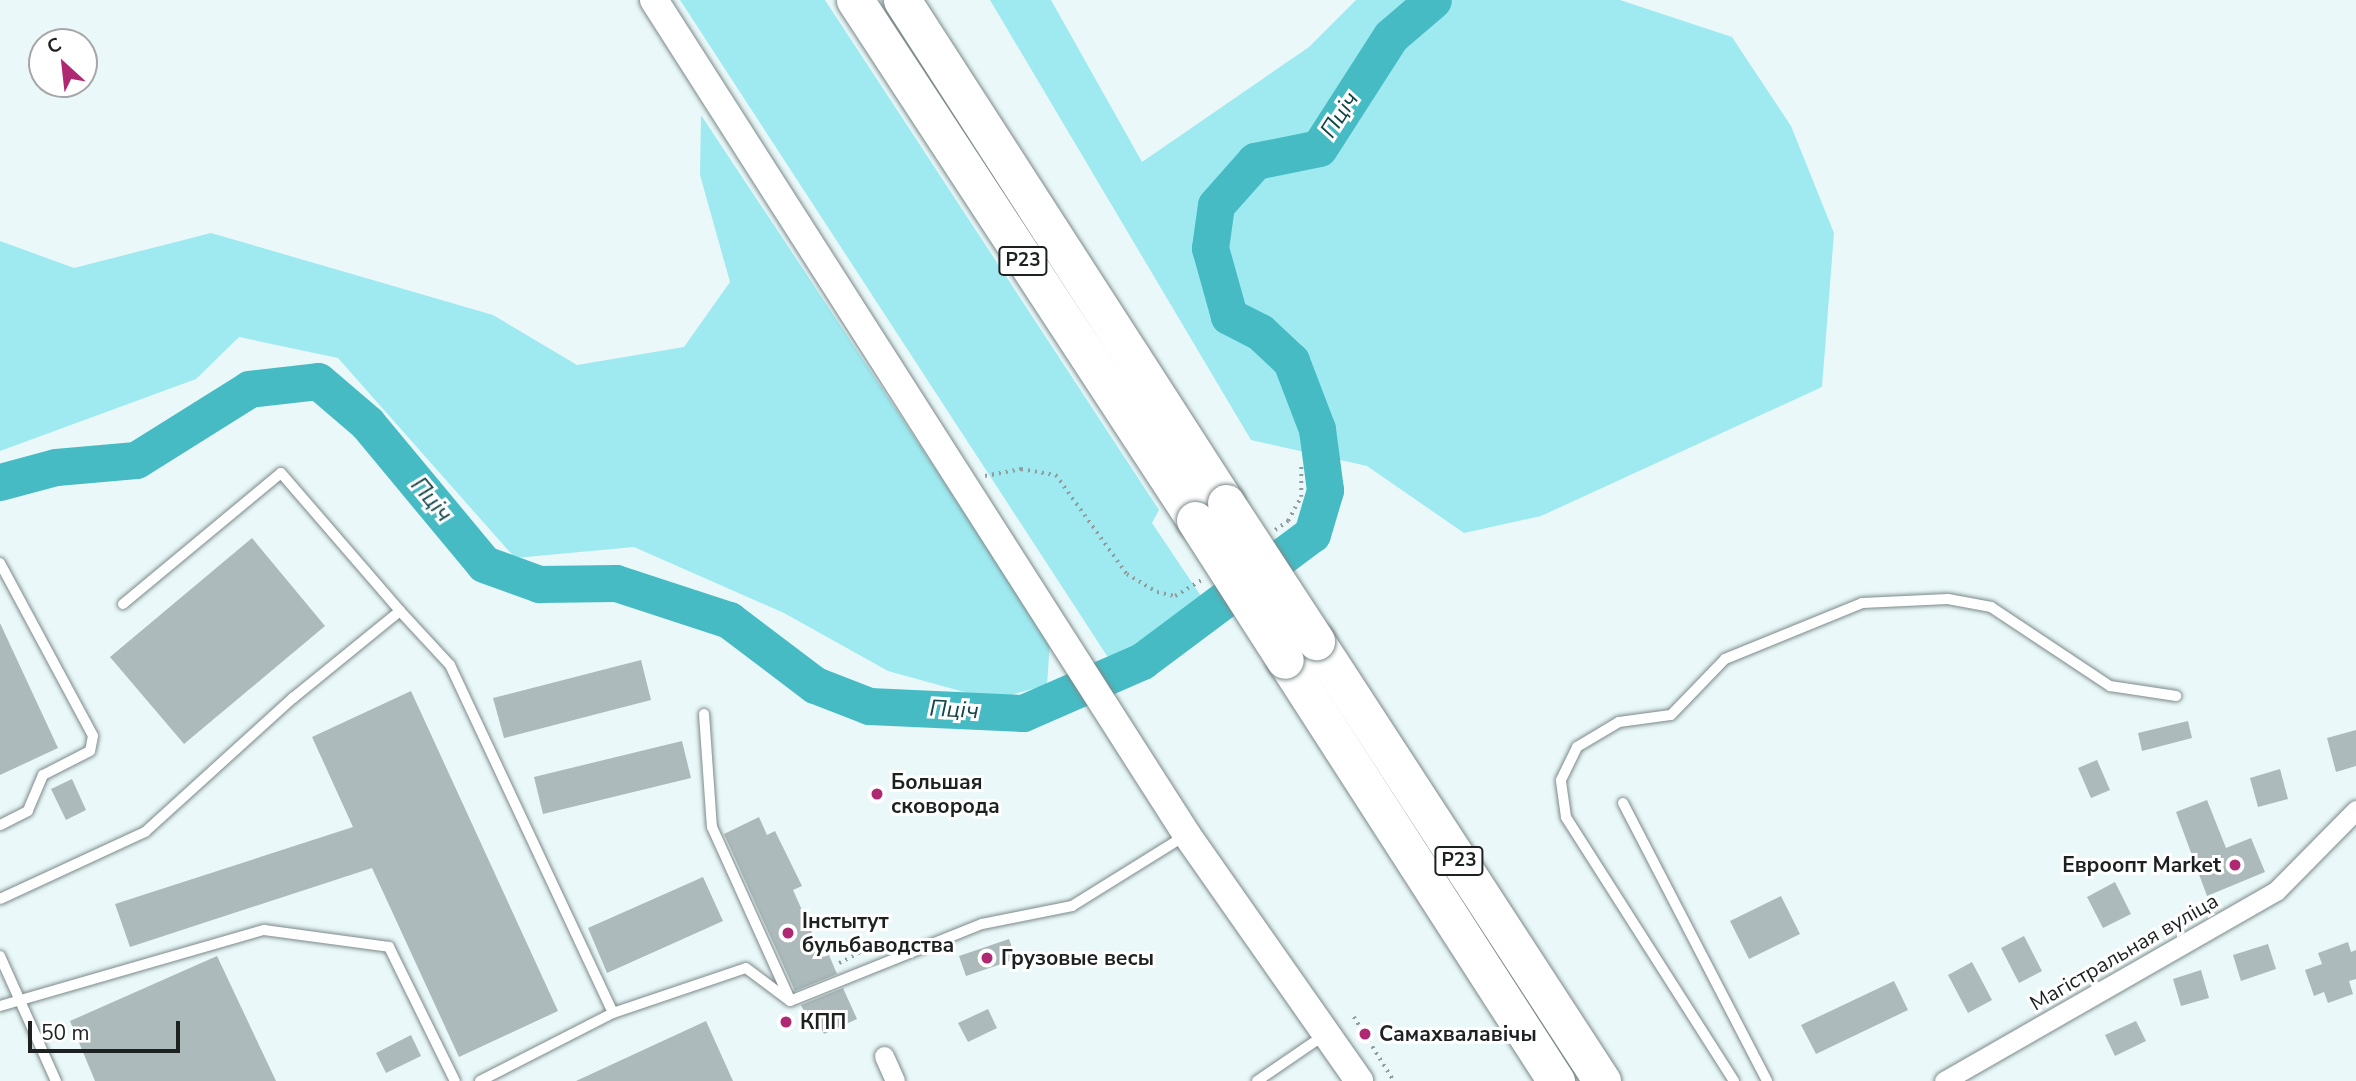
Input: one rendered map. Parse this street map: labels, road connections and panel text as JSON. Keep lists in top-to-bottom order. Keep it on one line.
{"streets":{"highway":["Р23"],"street":["Магістральная вуліца"]},"water":["Пціч"],"places":["Большая сковорода","Евроопт Market","Інстытут бульбаводства","Грузовые весы","КПП","Самахвалавічы"],"scale_bar":"50 m","north":"top left"}
